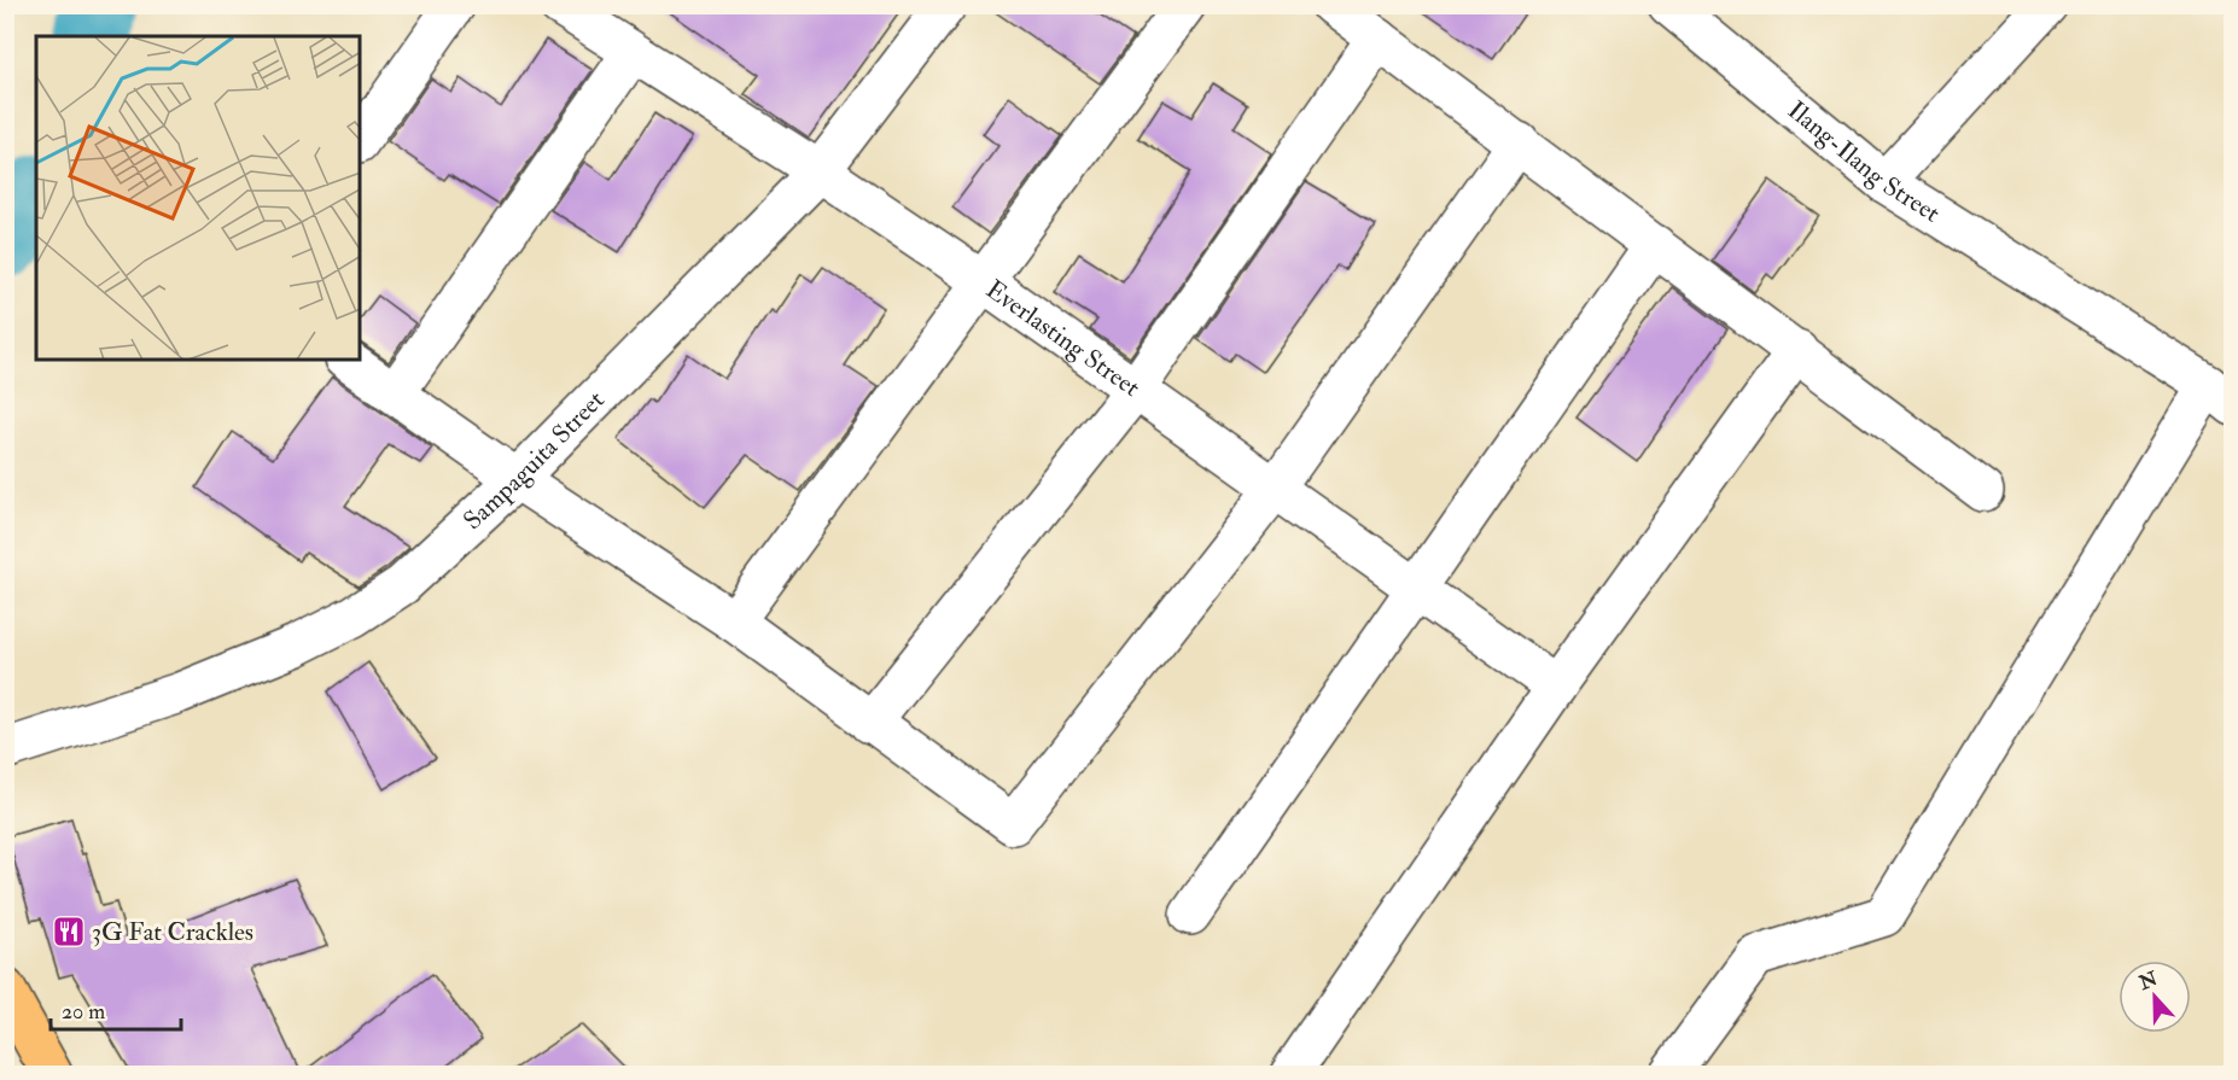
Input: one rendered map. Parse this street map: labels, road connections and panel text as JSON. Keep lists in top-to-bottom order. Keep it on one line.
{"streets":{"street":["Ilang-Ilang Street","Everlasting Street","Sampaguita Street"]},"crossings":[["Everlasting Street","Sampaguita Street"]],"places":{"restaurant":["3G Fat Crackles"]},"scale_bar":"20 m","north":"top"}
